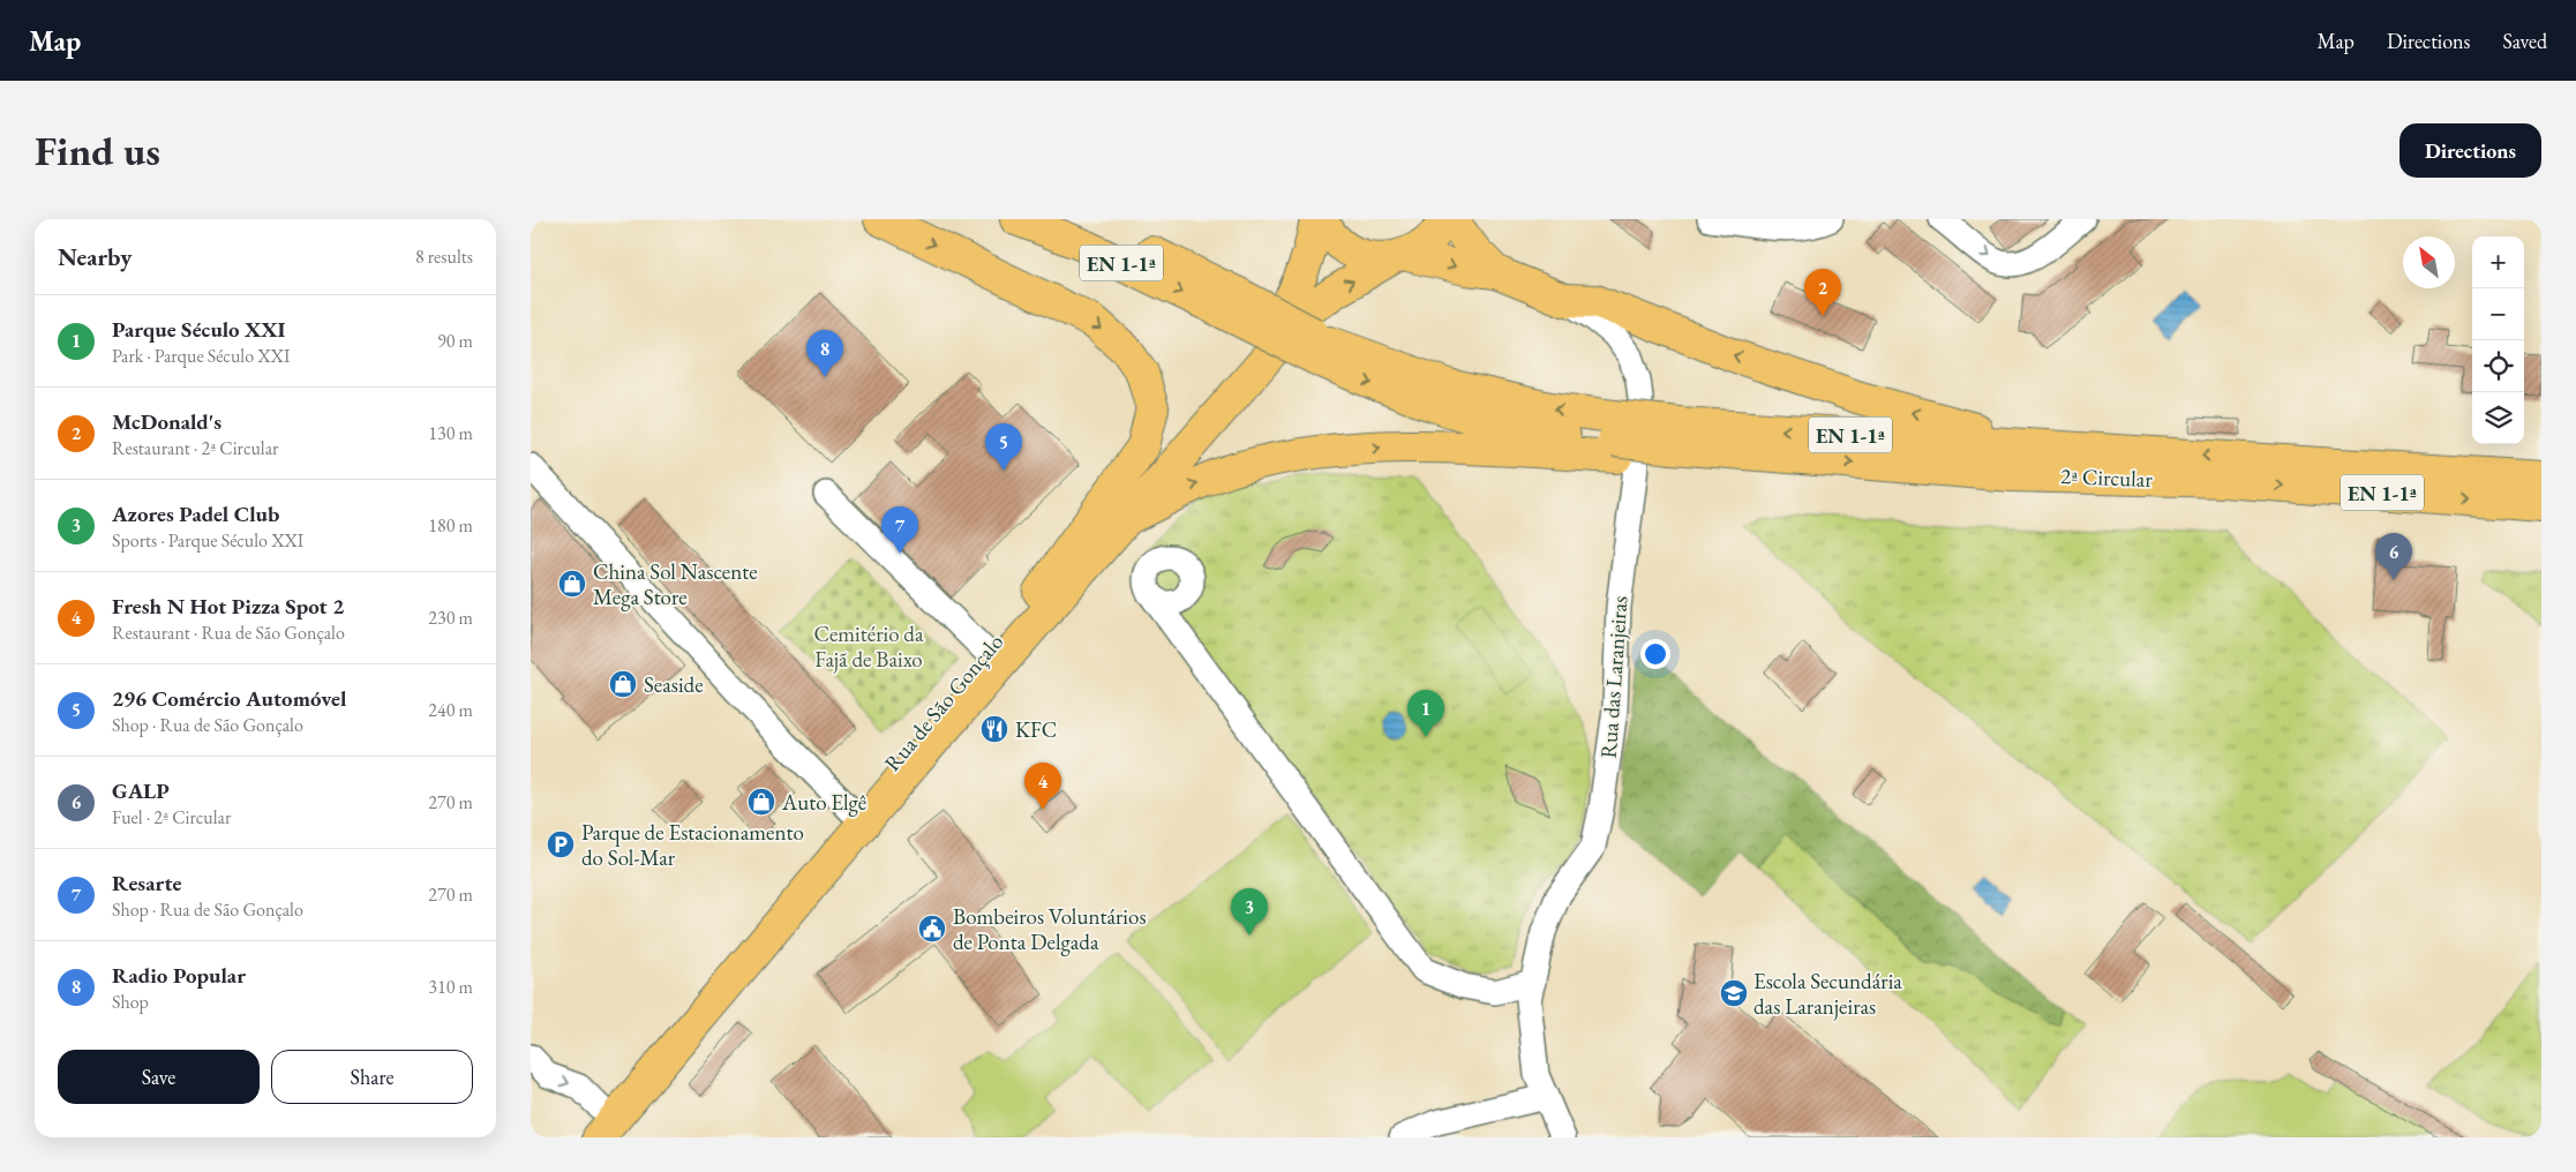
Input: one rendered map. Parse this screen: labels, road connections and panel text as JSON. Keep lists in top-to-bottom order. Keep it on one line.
{"streets":{"main road":["EN 1-1ª","2ª Circular","Rua das Laranjeiras","Rua de São Gonçalo"]},"crossings":[["EN 1-1ª","2ª Circular"],["Rua das Laranjeiras","Rua de São Gonçalo"]],"parks":["Cemitério da Fajã de Baixo"],"places":{"shop":["China Sol Nascente Mega Store","Seaside","Auto Elgê"],"restaurant":["KFC"],"parking":["Parque de Estacionamento do Sol-Mar"],"public building":["Bombeiros Voluntários de Ponta Delgada"],"school or university":["Escola Secundária das Laranjeiras"]},"north":"top left","page":{"header":"Map","nav":["Map","Directions","Saved"],"buttons":["Directions",["Save","Share"]],"title":"Find us","heading":["Nearby","8 results"],"map_buttons":["+","−"],"pins":["2","8","5","7","6","1","4","3"],"list":[{"mark":"1","name":"Parque Século XXI","note":"Park · Parque Século XXI","value":"90 m"},{"mark":"2","name":"McDonald's","note":"Restaurant · 2ª Circular","value":"130 m"},{"mark":"3","name":"Azores Padel Club","note":"Sports · Parque Século XXI","value":"180 m"},{"mark":"4","name":"Fresh N Hot Pizza Spot 2","note":"Restaurant · Rua de São Gonçalo","value":"230 m"},{"mark":"5","name":"296 Comércio Automóvel","note":"Shop · Rua de São Gonçalo","value":"240 m"},{"mark":"6","name":"GALP","note":"Fuel · 2ª Circular","value":"270 m"},{"mark":"7","name":"Resarte","note":"Shop · Rua de São Gonçalo","value":"270 m"},{"mark":"8","name":"Radio Popular","note":"Shop","value":"310 m"}]}}
